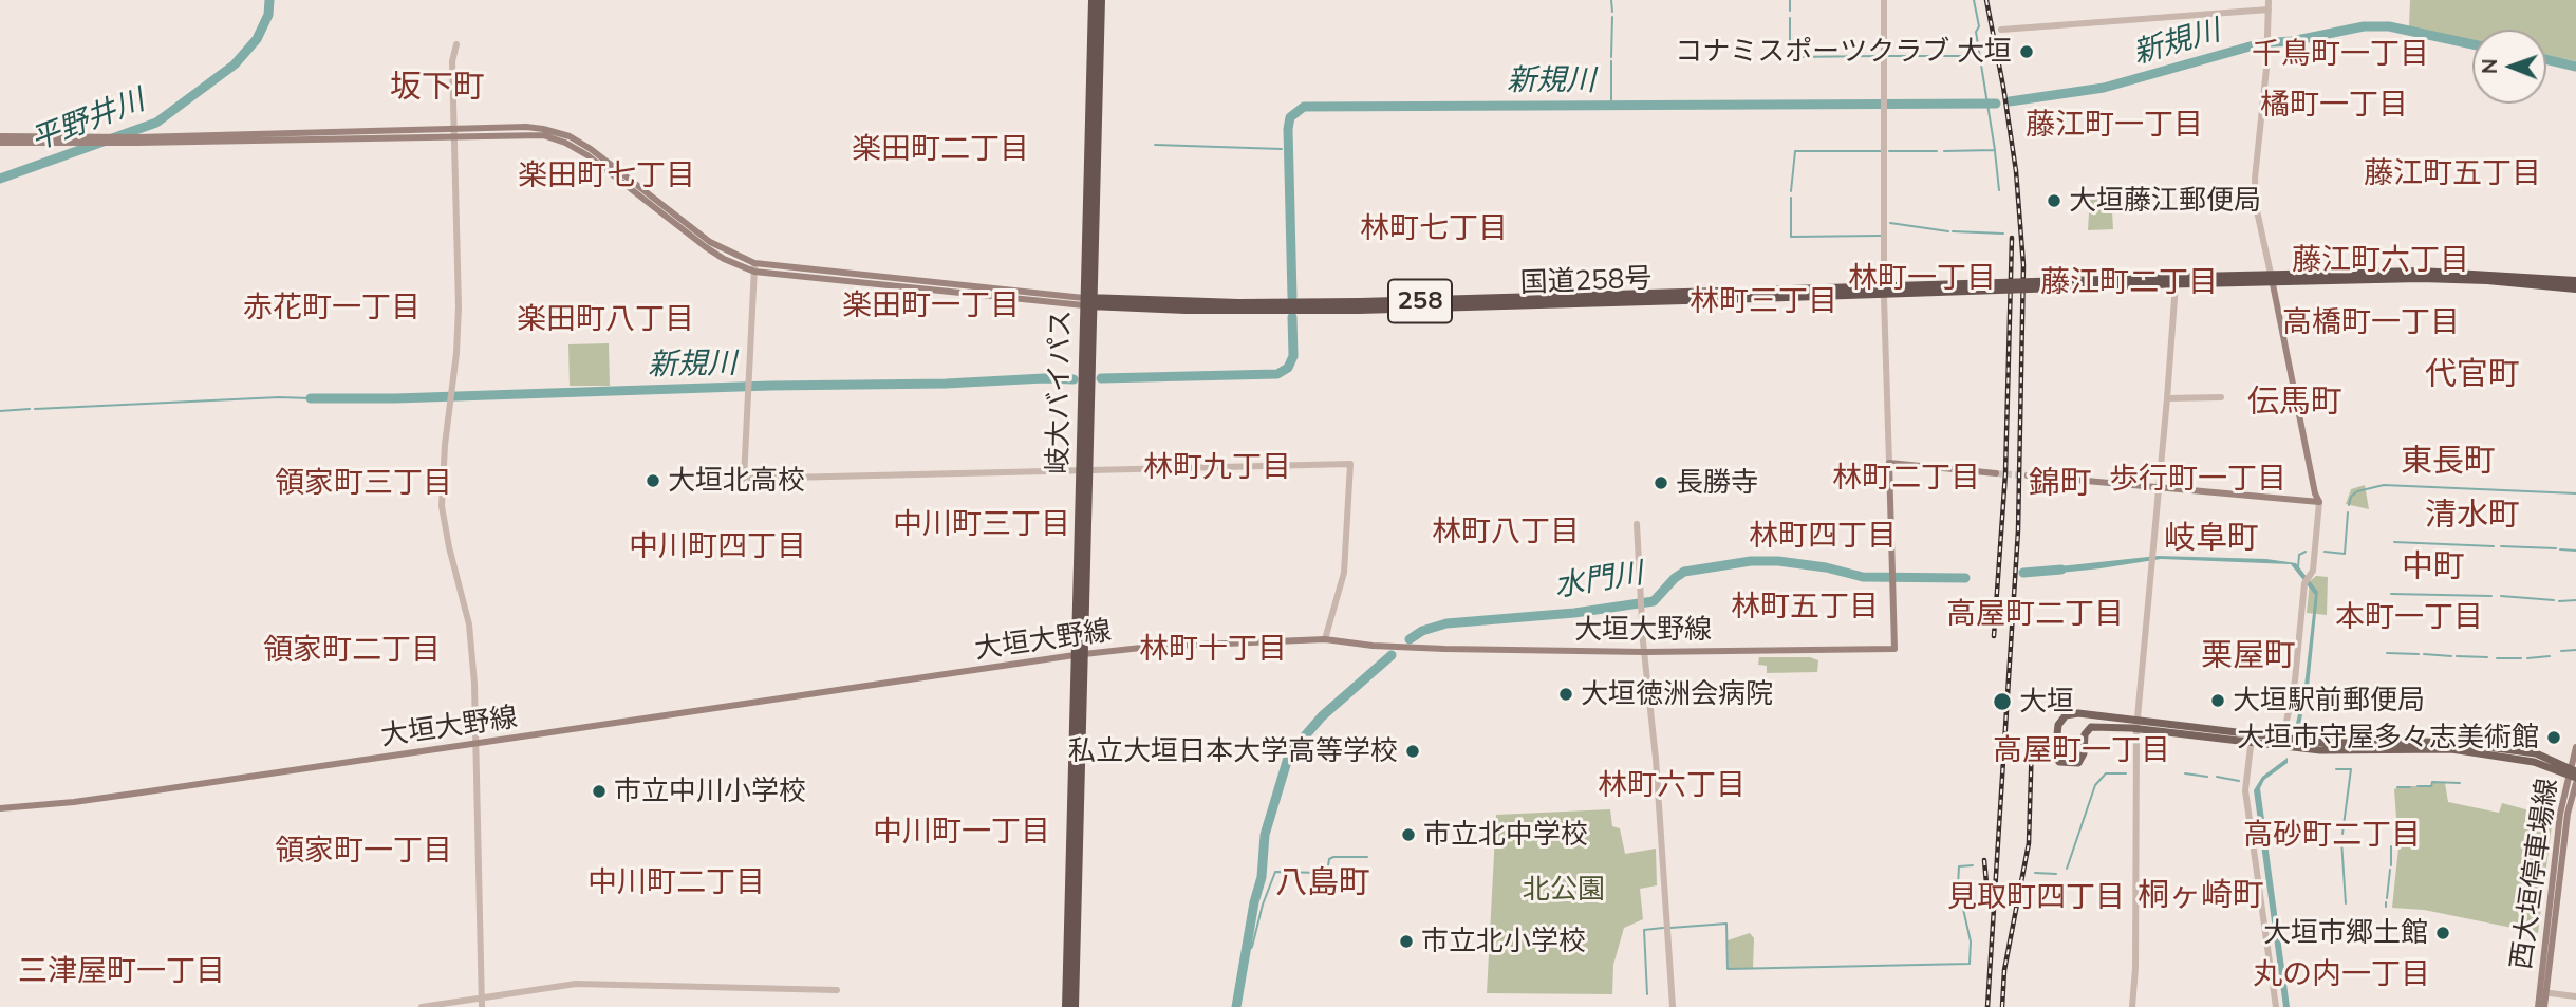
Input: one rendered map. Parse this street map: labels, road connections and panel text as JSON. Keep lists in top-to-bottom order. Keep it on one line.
{"streets":{"highway":["国道258号","258","岐大バイパス"],"main road":["大垣大野線","西大垣停車場線"]},"crossings":[["国道258号","岐大バイパス"],["岐大バイパス","大垣大野線"]],"districts":["千鳥町一丁目","坂下町","橘町一丁目","藤江町一丁目","楽田町二丁目","藤江町五丁目","楽田町七丁目","林町七丁目","藤江町六丁目","林町一丁目","藤江町二丁目","林町三丁目","楽田町一丁目","赤花町一丁目","楽田町八丁目","高橋町一丁目","代官町","伝馬町","東長町","林町九丁目","林町二丁目","歩行町一丁目","領家町三丁目","錦町","清水町","中川町三丁目","林町八丁目","林町四丁目","岐阜町","中川町四丁目","中町","林町五丁目","高屋町二丁目","本町一丁目","林町十丁目","領家町二丁目","栗屋町","高屋町一丁目","林町六丁目","中川町一丁目","高砂町二丁目","領家町一丁目","中川町二丁目","八島町","桐ヶ崎町","見取町四丁目","三津屋町一丁目","丸の内一丁目"],"water":["新規川","平野井川","水門川"],"parks":["北公園"],"places":["コナミスポーツクラブ 大垣","大垣藤江郵便局","大垣北高校","長勝寺","大垣徳洲会病院","大垣駅前郵便局","大垣","大垣市守屋多々志美術館","私立大垣日本大学高等学校","市立中川小学校","市立北中学校","大垣市郷土館","市立北小学校"],"north":"left"}
